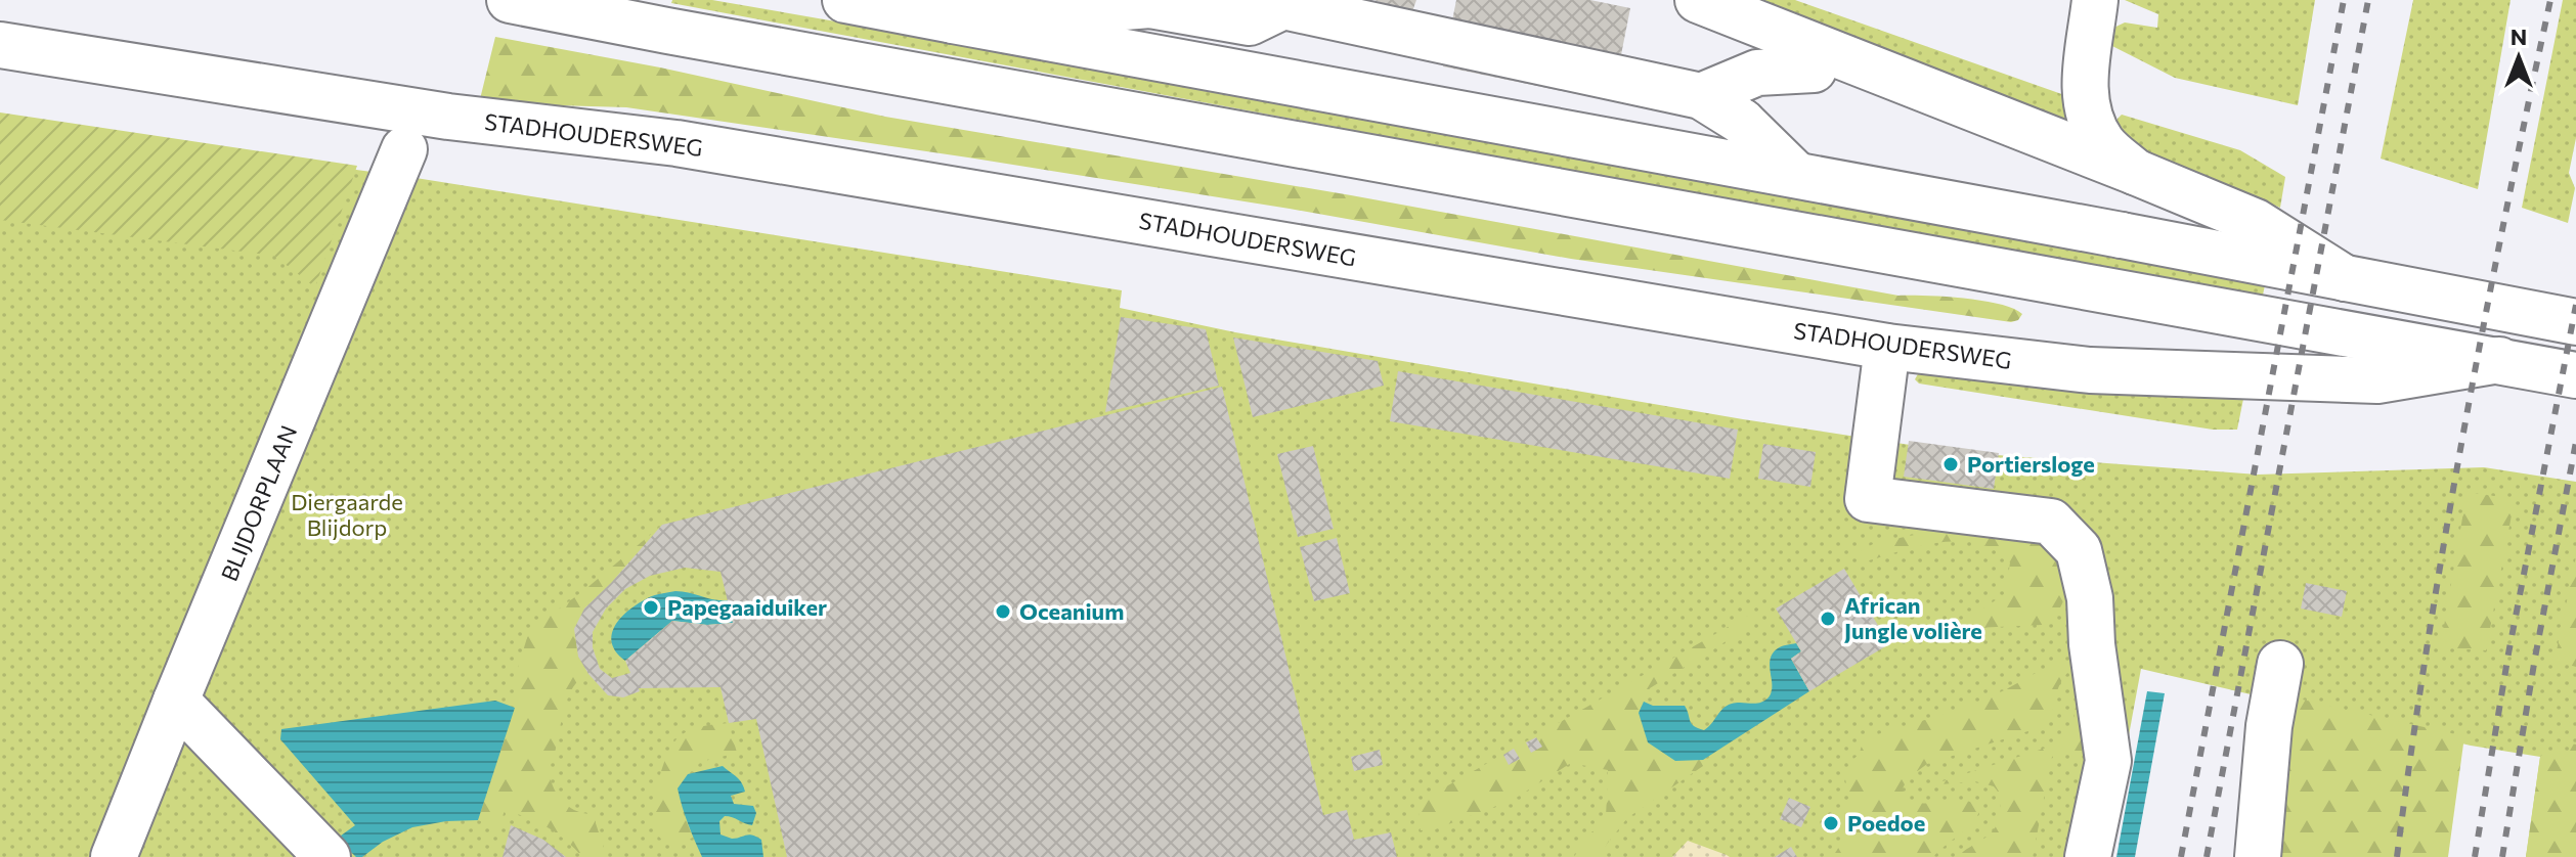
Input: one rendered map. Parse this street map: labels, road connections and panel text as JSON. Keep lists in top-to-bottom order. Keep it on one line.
{"streets":{"main road":["STADHOUDERSWEG","BLIJDORPLAAN"]},"parks":["Diergaarde Blijdorp"],"places":["Portiersloge","Papegaaiduiker","Oceanium","African Jungle volière","Poedoe"],"north":"top"}
